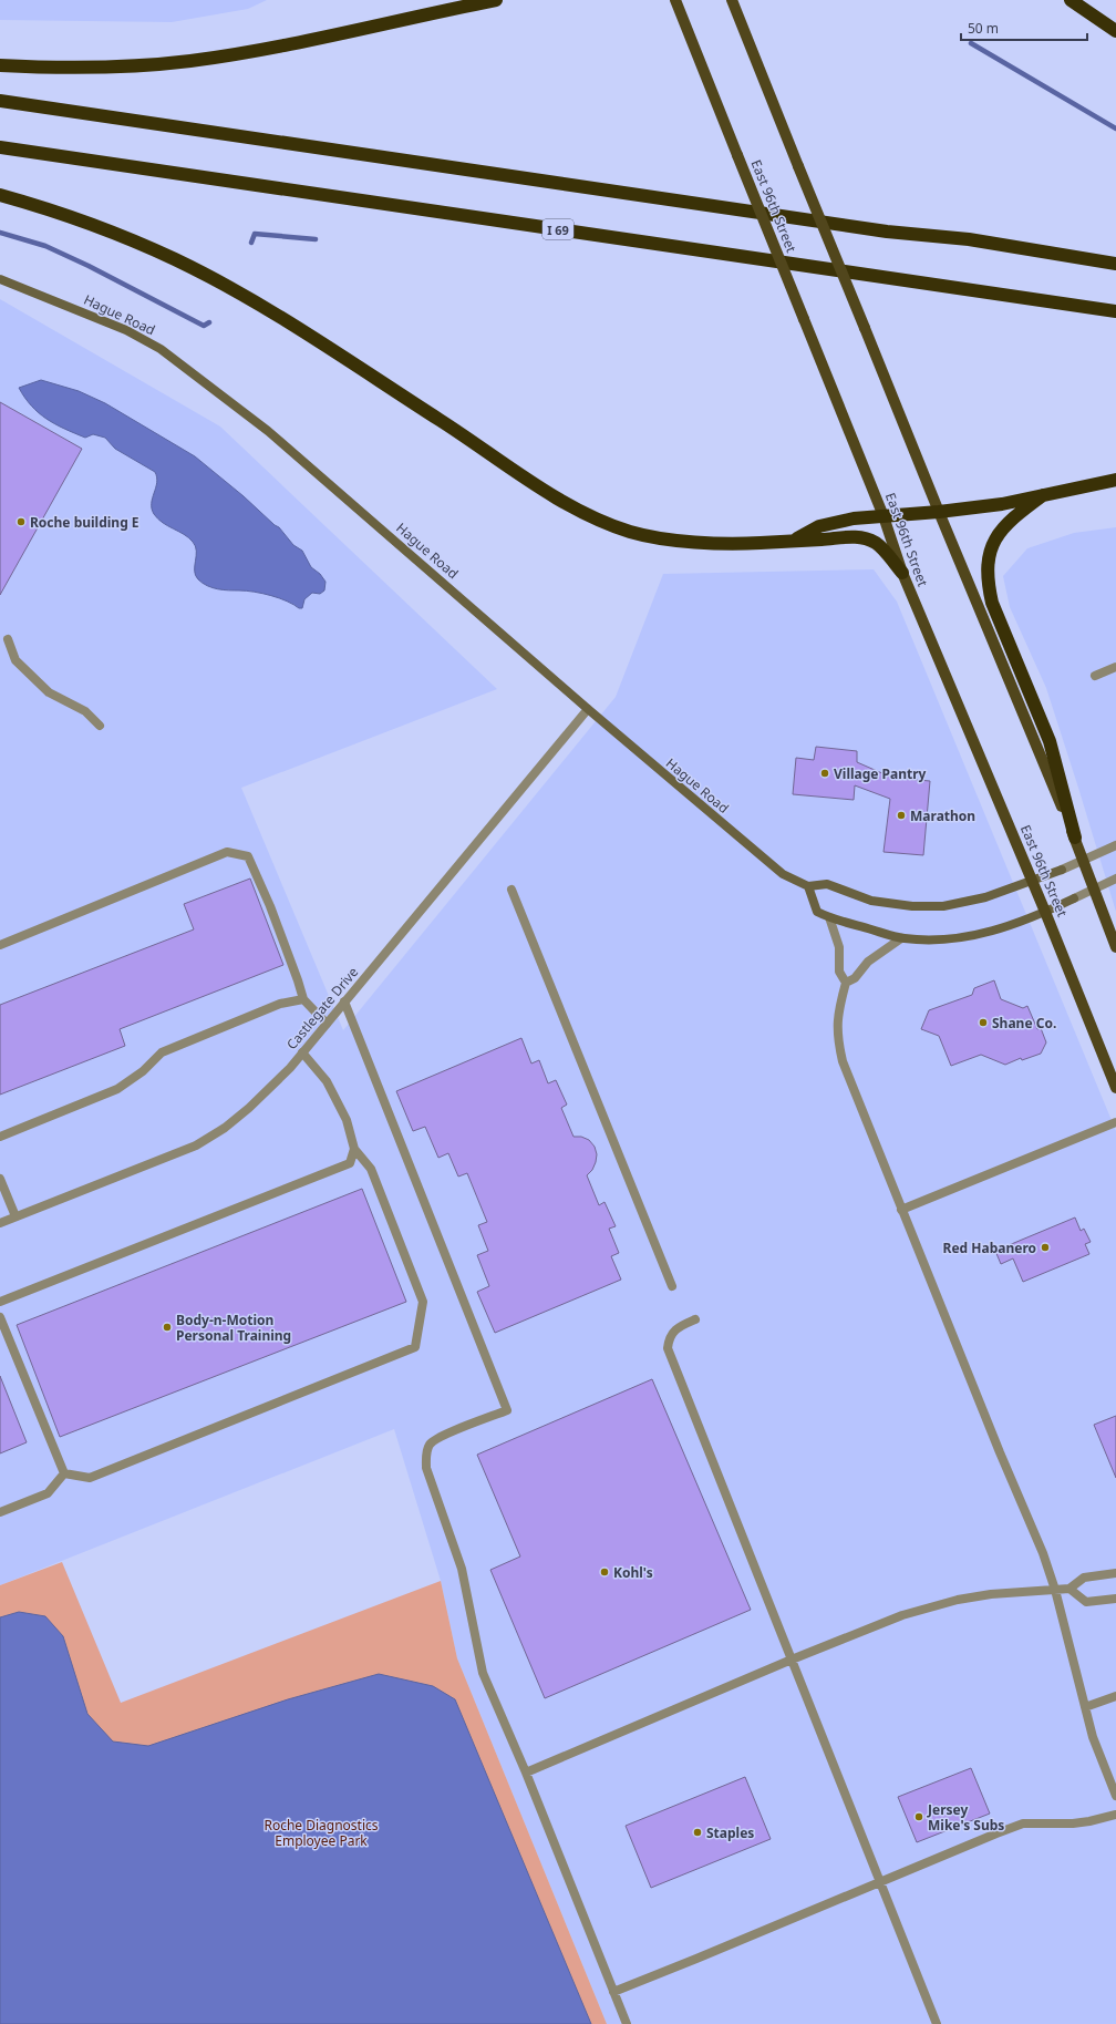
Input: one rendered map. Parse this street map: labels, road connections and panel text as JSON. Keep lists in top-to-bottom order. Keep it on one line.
{"streets":{"highway":["I 69"],"main road":["East 96th Street"],"street":["Hague Road","Castlegate Drive"]},"crossings":[["East 96th Street","Hague Road"],["Hague Road","Castlegate Drive"]],"parks":["Roche Diagnostics Employee Park"],"places":["Roche building E","Village Pantry","Marathon","Shane Co.","Red Habanero","Body-n-Motion Personal Training","Kohl's","Jersey Mike's Subs","Staples"],"scale_bar":"50 m"}
